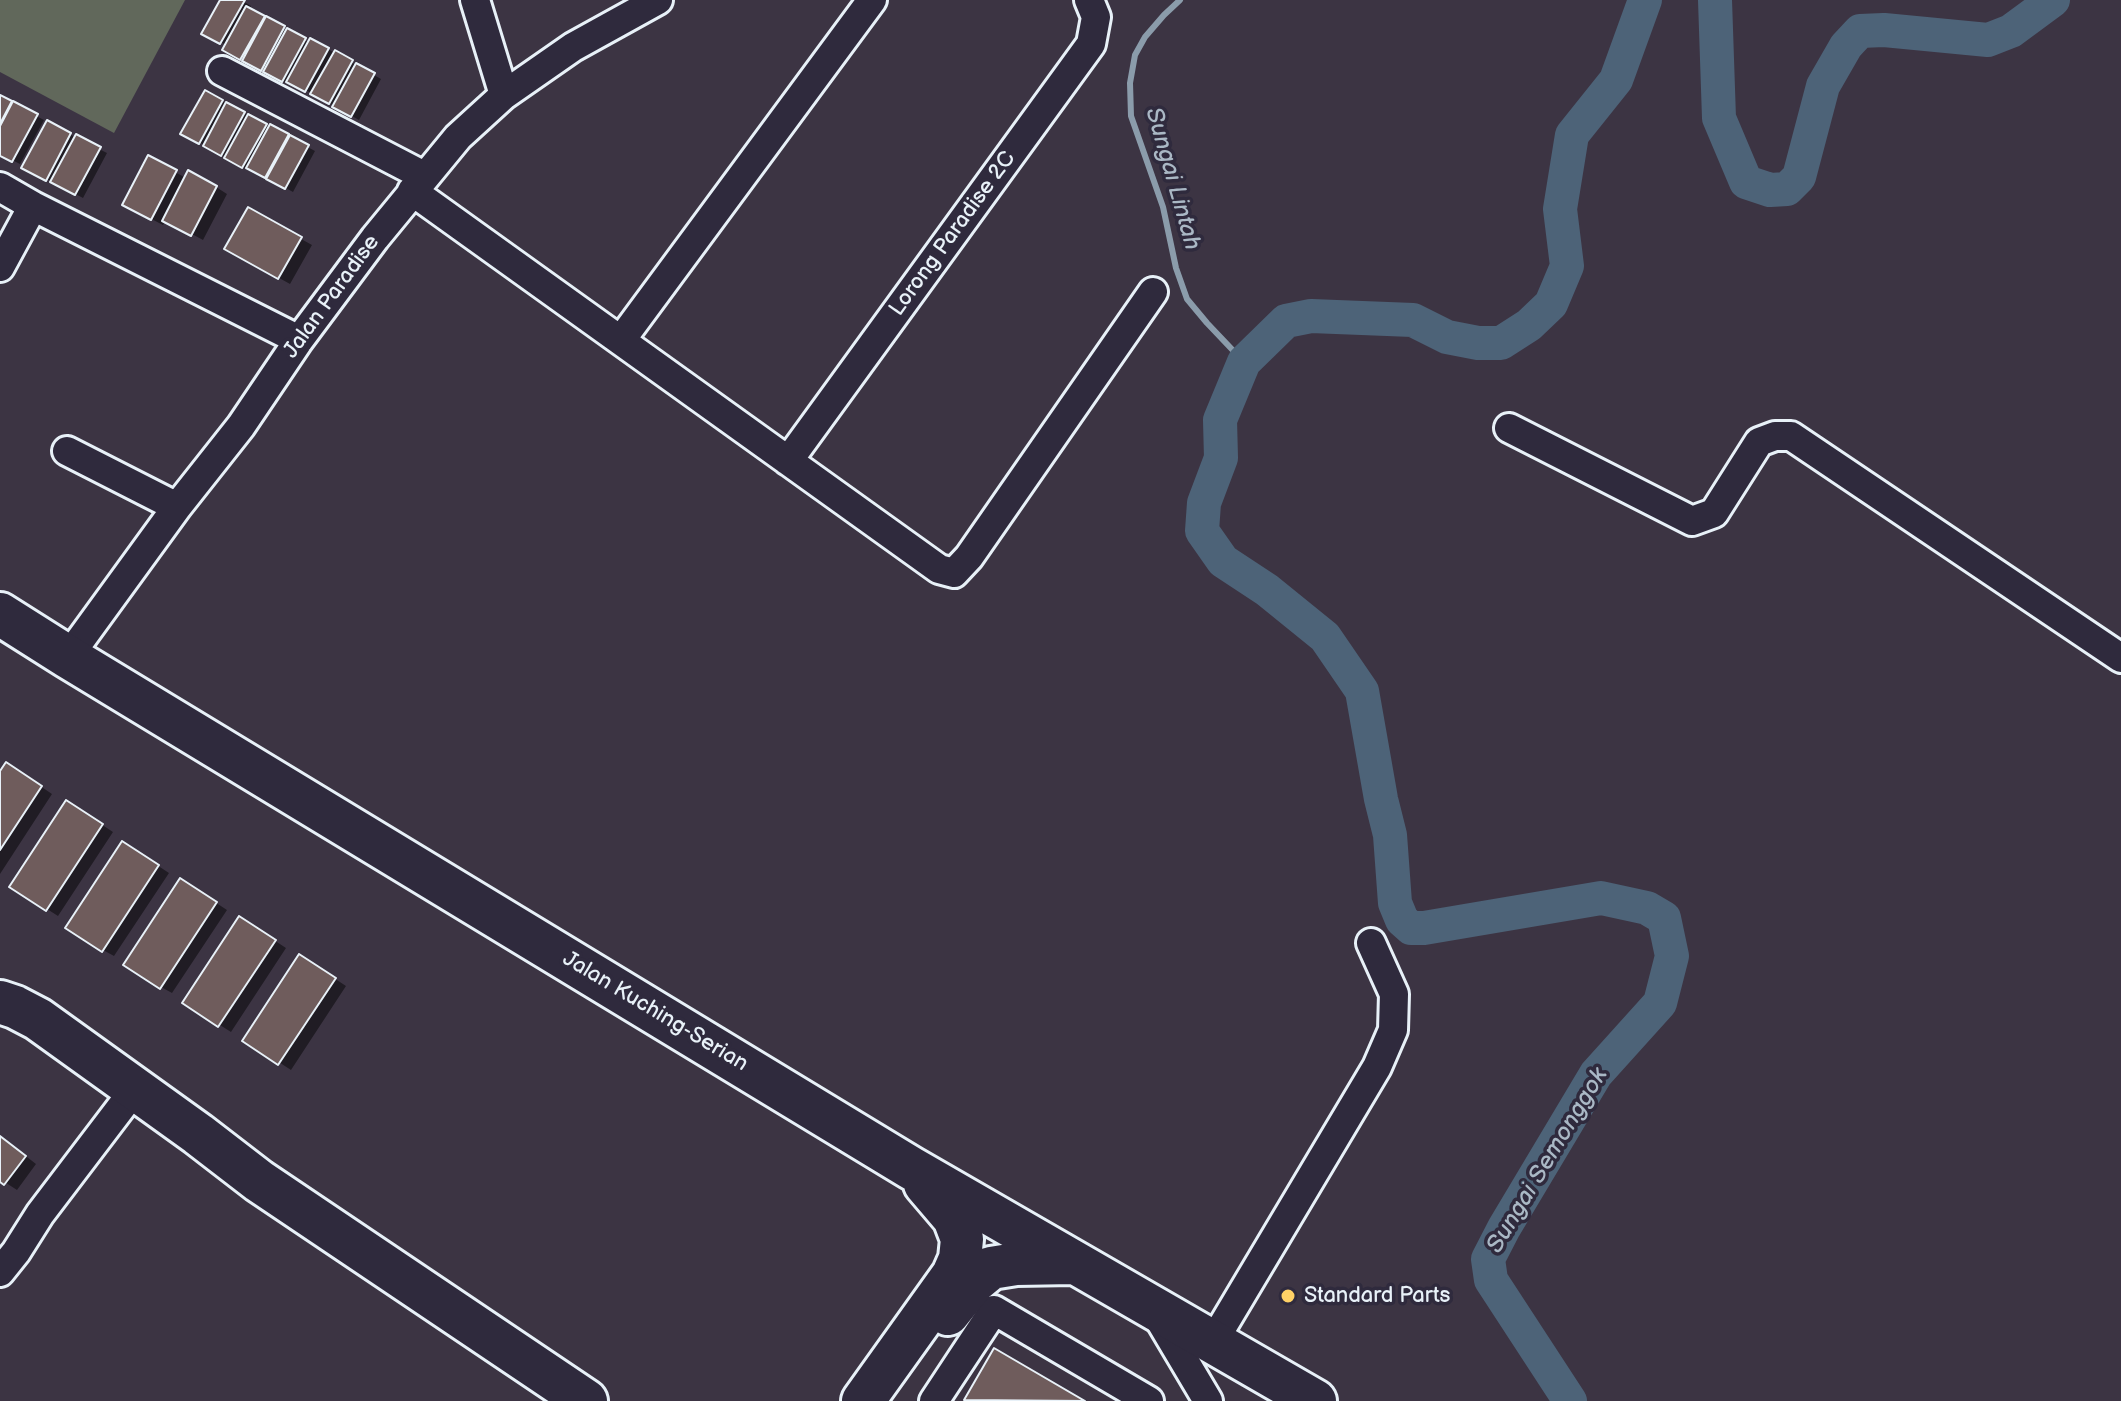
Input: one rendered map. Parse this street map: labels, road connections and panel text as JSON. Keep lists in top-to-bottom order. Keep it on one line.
{"streets":{"highway":["Jalan Kuching-Serian"],"street":["Lorong Paradise 2C","Jalan Paradise"]},"crossings":[["Jalan Paradise","Jalan Kuching-Serian"]],"water":["Sungai Lintah","Sungai Semonggok"],"places":["Standard Parts"]}
